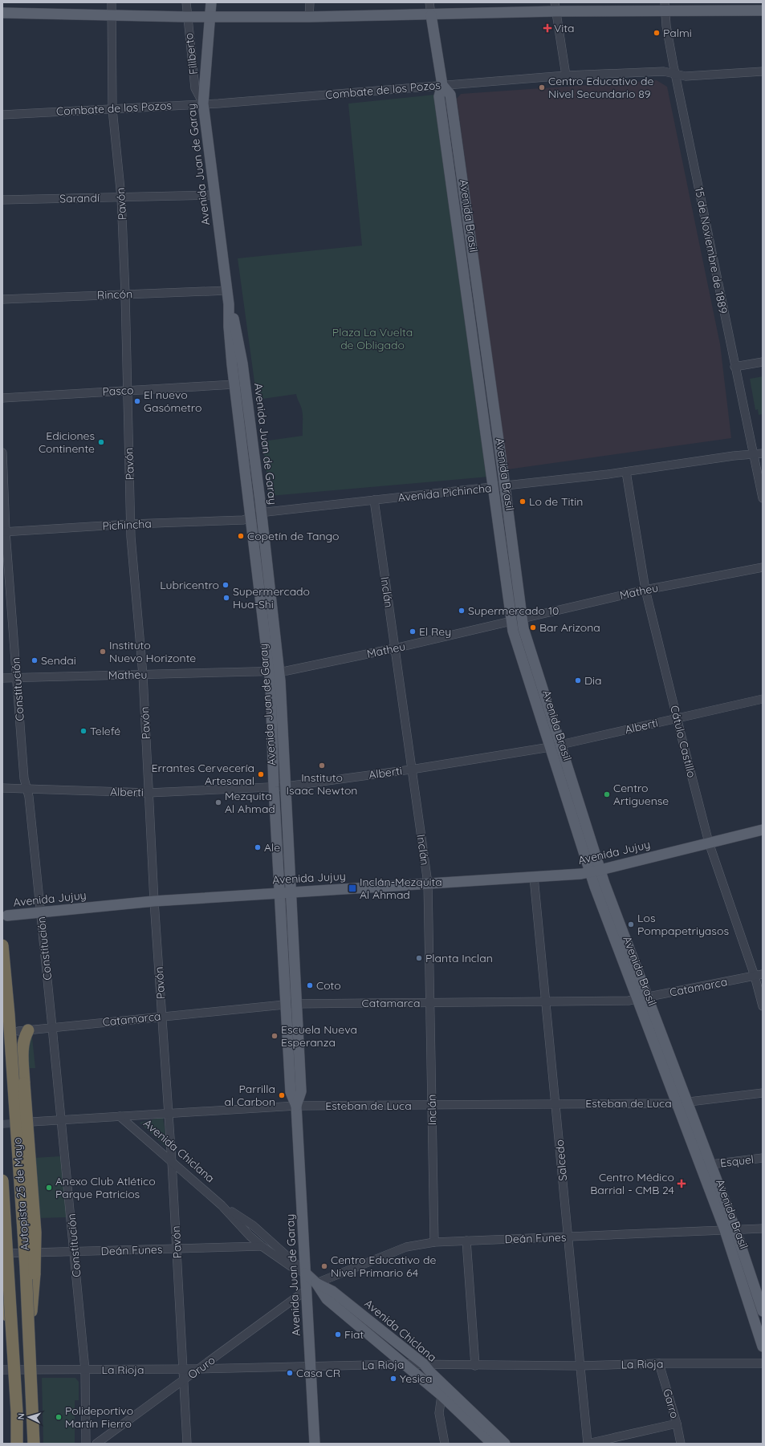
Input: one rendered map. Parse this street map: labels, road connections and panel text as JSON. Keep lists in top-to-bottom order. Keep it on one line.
{"streets":{"highway":["Autopista 25 de Mayo"],"main road":["Avenida Juan de Garay","Avenida Brasil","Avenida Jujuy","Avenida Chiclana"],"street":["Filiberto","Combate de los Pozos","Sarandí","Pavón","15 de Noviembre de 1889","Rincón","Pasco","Avenida Pichincha","Pichincha","Matheu","Inclán","Constitución","Alberti","Cátulo Castillo","Catamarca","Esteban de Luca","Salcedo","Esquel","Deán Funes","La Rioja","Oruro","Garro"]},"crossings":[["Filiberto","Combate de los Pozos"],["Filiberto","Avenida Juan de Garay"],["Combate de los Pozos","Avenida Juan de Garay"],["Combate de los Pozos","Pavón"],["Combate de los Pozos","Avenida Brasil"],["Combate de los Pozos","15 de Noviembre de 1889"],["Avenida Juan de Garay","Sarandí"],["Avenida Juan de Garay","Rincón"],["Avenida Juan de Garay","Pasco"],["Avenida Juan de Garay","Avenida Pichincha"],["Avenida Juan de Garay","Pichincha"],["Avenida Juan de Garay","Matheu"],["Avenida Juan de Garay","Alberti"],["Avenida Juan de Garay","Avenida Jujuy"],["Avenida Juan de Garay","Catamarca"],["Avenida Juan de Garay","Esteban de Luca"],["Avenida Juan de Garay","Avenida Chiclana"],["Avenida Juan de Garay","La Rioja"],["Avenida Juan de Garay","Oruro"],["Sarandí","Pavón"],["Pavón","Rincón"],["Pavón","Pasco"],["Pavón","Pichincha"],["Pavón","Matheu"],["Pavón","Alberti"],["Pavón","Avenida Jujuy"],["Pavón","Catamarca"],["Pavón","Esteban de Luca"],["Pavón","Avenida Chiclana"],["Pavón","Deán Funes"],["Pavón","La Rioja"],["Pavón","Oruro"],["Avenida Brasil","Avenida Pichincha"],["Avenida Brasil","Matheu"],["Avenida Brasil","Alberti"],["Avenida Brasil","Avenida Jujuy"],["Avenida Brasil","Catamarca"],["Avenida Brasil","Esteban de Luca"],["Avenida Brasil","Esquel"],["Avenida Brasil","Deán Funes"],["15 de Noviembre de 1889","Avenida Pichincha"],["Avenida Pichincha","Pichincha"],["Avenida Pichincha","Inclán"],["Avenida Pichincha","Cátulo Castillo"],["Pichincha","Constitución"],["Matheu","Inclán"],["Matheu","Constitución"],["Matheu","Cátulo Castillo"],["Inclán","Alberti"],["Inclán","Avenida Jujuy"],["Inclán","Catamarca"],["Inclán","Esteban de Luca"],["Inclán","Deán Funes"],["Constitución","Alberti"],["Constitución","Avenida Jujuy"],["Constitución","Catamarca"],["Constitución","Esteban de Luca"],["Constitución","Deán Funes"],["Constitución","La Rioja"],["Alberti","Cátulo Castillo"],["Cátulo Castillo","Avenida Jujuy"],["Cátulo Castillo","Catamarca"],["Avenida Jujuy","Salcedo"],["Catamarca","Salcedo"],["Esteban de Luca","Avenida Chiclana"],["Esteban de Luca","Salcedo"],["Avenida Chiclana","Deán Funes"],["Avenida Chiclana","La Rioja"],["Salcedo","Deán Funes"],["Salcedo","La Rioja"],["La Rioja","Oruro"],["La Rioja","Garro"]],"parks":["Plaza La Vuelta de Obligado"],"places":{"health":["Vita","Centro Médico Barrial - CMB 24"],"other":["Palmi","Centro Educativo de Nivel Secundario 89","El nuevo Gasómetro","Ediciones Continente","Lo de Titin","Copetín de Tango","Lubricentro","Supermercado Hua-Shi","Supermercado 10","Bar Arizona","El Rey","Instituto Nuevo Horizonte","Sendai","Dia","Telefé","Instituto Isaac Newton","Errantes Cervecería Artesanal","Centro Artiguense","Mezquita Al Ahmad","Ale","Los Pompapetriyasos","Planta Inclan","Coto","Escuela Nueva Esperanza","Parrilla al Carbon","Anexo Club Atlético Parque Patricios","Centro Educativo de Nivel Primario 64","Fiat","Casa CR","Yesica","Polideportivo Martín Fierro"],"transit":["Inclán-Mezquita Al Ahmad"]},"north":"left"}
